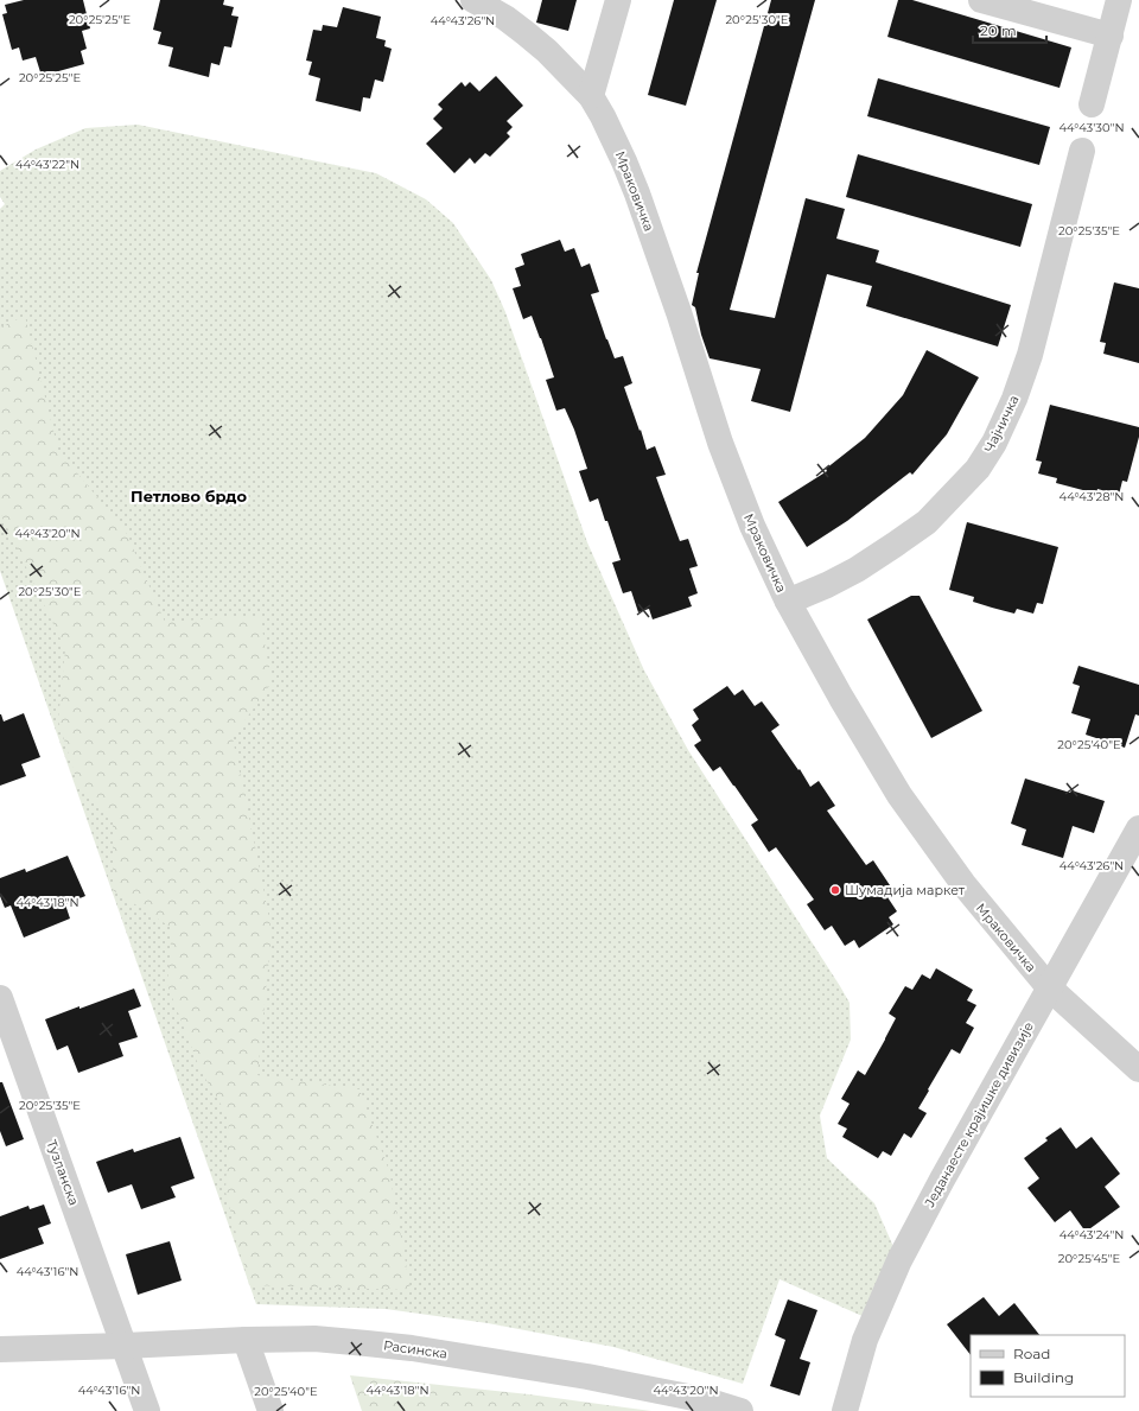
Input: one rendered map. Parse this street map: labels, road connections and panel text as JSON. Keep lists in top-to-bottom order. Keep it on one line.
{"streets":{"street":["Мраковичка","Чајничка","Једанаесте крајишке дивизије","Тузланска","Расинска"]},"crossings":[["Мраковичка","Чајничка"],["Мраковичка","Једанаесте крајишке дивизије"],["Тузланска","Расинска"]],"districts":["Петлово брдо"],"places":["Шумадија маркет"],"legend":["Road","Building"],"scale_bar":"20 m","coordinates":["20°25'25\"E","20°25'30\"E","44°43'26\"N","44°43'30\"N","44°43'22\"N","20°25'35\"E","44°43'28\"N","44°43'20\"N","20°25'40\"E","44°43'18\"N","44°43'24\"N","20°25'45\"E","44°43'16\"N"]}
